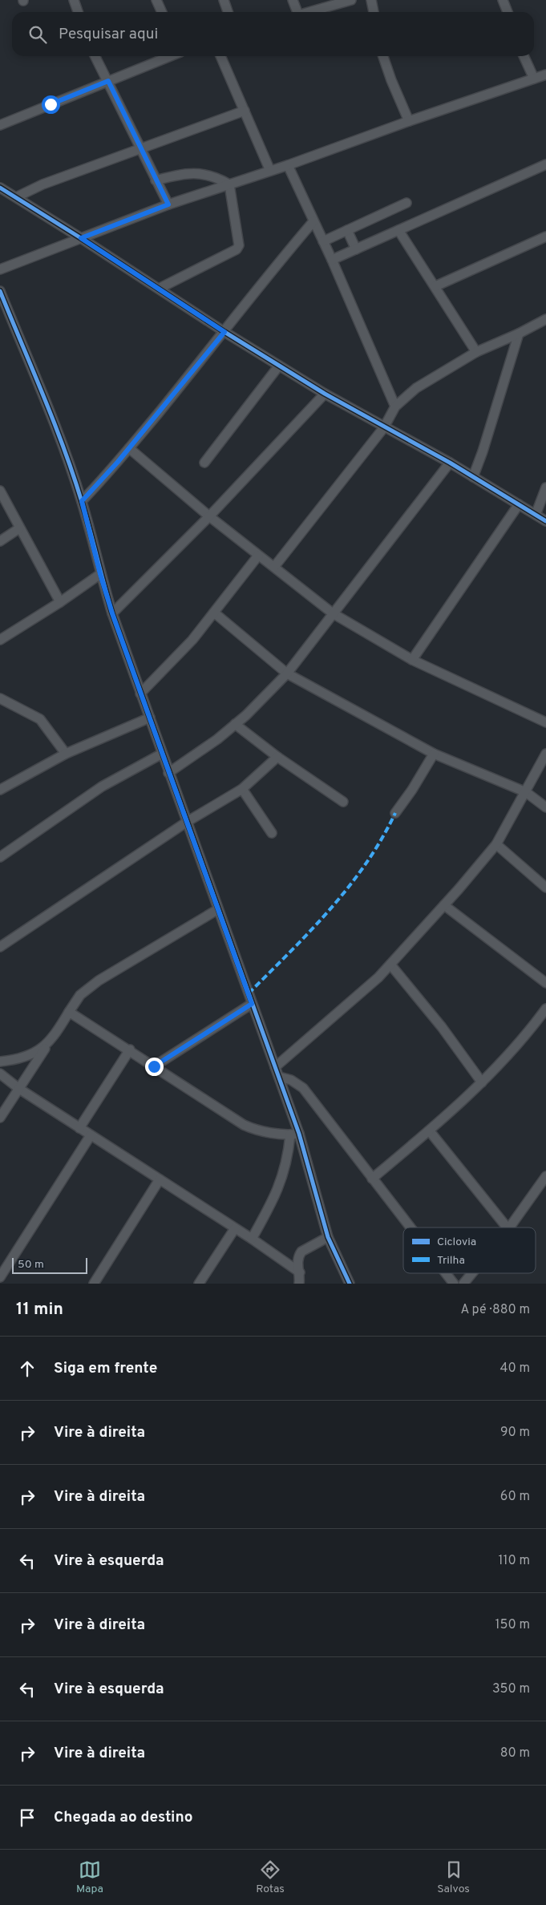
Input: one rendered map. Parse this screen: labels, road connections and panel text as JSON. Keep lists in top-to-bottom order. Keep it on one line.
{"legend":["Ciclovia","Trilha"],"scale_bar":"50 m","page":{"search":"Pesquisar aqui","scale":"50 m","heading":["11 min","A pé · 880 m"],"list":[["Siga em frente","40 m"],["Vire à direita","90 m"],["Vire à direita","60 m"],["Vire à esquerda","110 m"],["Vire à direita","150 m"],["Vire à esquerda","350 m"],["Vire à direita","80 m"],"Chegada ao destino"],"nav":["Mapa","Rotas","Salvos"]}}
